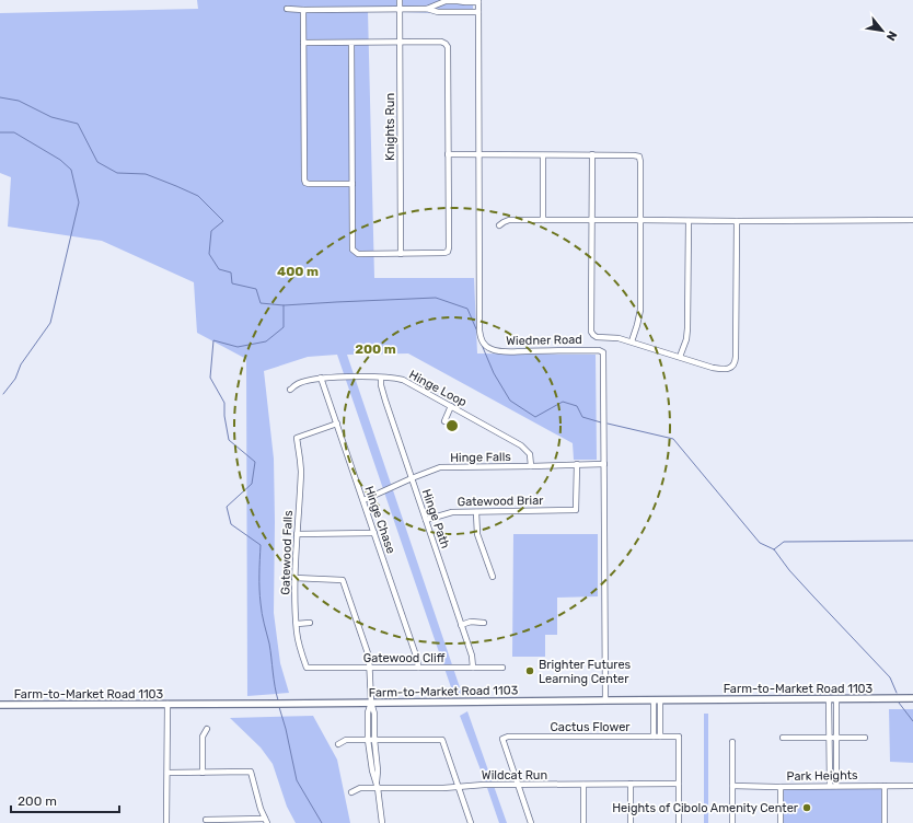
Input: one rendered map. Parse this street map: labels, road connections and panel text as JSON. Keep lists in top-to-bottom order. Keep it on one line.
{"streets":{"main road":["Farm-to-Market Road 1103"],"street":["Knights Run","Wiedner Road","Hinge Loop","Hinge Falls","Gatewood Briar","Hinge Path","Hinge Chase","Gatewood Falls","Gatewood Cliff","Cactus Flower","Wildcat Run","Park Heights"]},"crossings":[["Wiedner Road","Hinge Falls"],["Wiedner Road","Farm-to-Market Road 1103"],["Hinge Loop","Hinge Falls"],["Hinge Loop","Hinge Path"],["Hinge Loop","Hinge Chase"],["Hinge Falls","Gatewood Briar"],["Hinge Falls","Hinge Path"],["Hinge Falls","Hinge Chase"],["Gatewood Briar","Hinge Path"],["Hinge Path","Gatewood Cliff"],["Hinge Chase","Gatewood Falls"],["Hinge Chase","Gatewood Cliff"],["Gatewood Falls","Gatewood Cliff"],["Cactus Flower","Wildcat Run"]],"places":["Brighter Futures Learning Center","Heights of Cibolo Amenity Center"],"scale_bar":"200 m","north":"bottom right","rings":["400 m","200 m"]}
